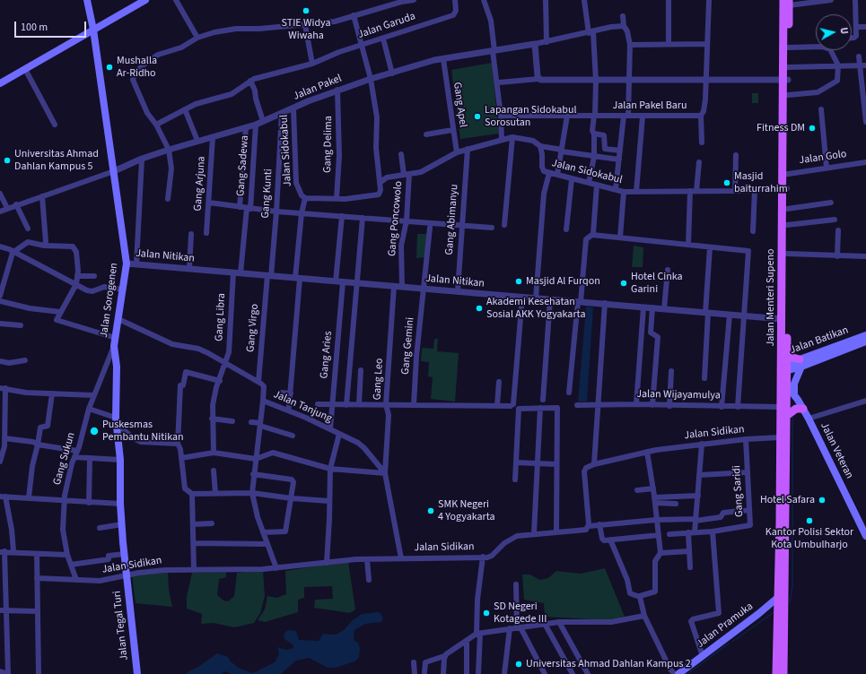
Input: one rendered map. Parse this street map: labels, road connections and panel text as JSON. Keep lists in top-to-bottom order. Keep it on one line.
{"streets":{"main road":["Jalan Menteri Supeno","Jalan Sorogenen","Jalan Batikan","Jalan Veteran","Jalan Tegal Turi","Jalan Pramuka"],"street":["Jalan Garuda","Jalan Pakel","Gang Apel","Jalan Pakel Baru","Gang Delima","Jalan Sidokabul","Jalan Golo","Gang Sadewa","Gang Arjuna","Gang Kunti","Gang Poncowolo","Gang Abimanyu","Jalan Nitikan","Gang Libra","Gang Virgo","Gang Gemini","Gang Aries","Gang Leo","Jalan Wijayamulya","Jalan Tanjung","Jalan Sidikan","Gang Sukun","Gang Saridi"]},"crossings":[["Jalan Pakel","Gang Apel"],["Jalan Pakel","Gang Delima"],["Jalan Pakel","Jalan Sidokabul"],["Jalan Pakel","Gang Sadewa"],["Jalan Pakel","Gang Arjuna"],["Jalan Pakel","Gang Kunti"],["Jalan Pakel","Jalan Sorogenen"],["Gang Delima","Jalan Sidokabul"],["Jalan Sidokabul","Jalan Menteri Supeno"],["Jalan Golo","Jalan Menteri Supeno"],["Gang Sadewa","Jalan Nitikan"],["Gang Sadewa","Gang Libra"],["Gang Kunti","Jalan Nitikan"],["Gang Kunti","Gang Virgo"],["Gang Poncowolo","Jalan Nitikan"],["Gang Abimanyu","Jalan Nitikan"],["Jalan Nitikan","Jalan Menteri Supeno"],["Jalan Nitikan","Jalan Sorogenen"],["Jalan Nitikan","Gang Libra"],["Jalan Nitikan","Gang Virgo"],["Jalan Nitikan","Gang Gemini"],["Jalan Nitikan","Gang Aries"],["Jalan Nitikan","Gang Leo"],["Jalan Menteri Supeno","Jalan Batikan"],["Jalan Menteri Supeno","Jalan Wijayamulya"],["Jalan Menteri Supeno","Jalan Sidikan"],["Jalan Menteri Supeno","Jalan Veteran"],["Jalan Menteri Supeno","Jalan Pramuka"],["Jalan Sorogenen","Jalan Sidikan"],["Jalan Sorogenen","Gang Sukun"],["Jalan Sorogenen","Jalan Tegal Turi"],["Gang Virgo","Jalan Tanjung"],["Jalan Batikan","Jalan Veteran"],["Gang Aries","Jalan Tanjung"],["Gang Leo","Jalan Tanjung"],["Jalan Tanjung","Jalan Sidikan"],["Jalan Sidikan","Gang Sukun"],["Jalan Sidikan","Gang Saridi"],["Jalan Sidikan","Jalan Tegal Turi"]],"places":["STIE Widya Wiwaha","Mushalla Ar-Ridho","Lapangan Sidokabul Sorosutan","Fitness DM","Universitas Ahmad Dahlan Kampus 5","Masjid baiturrahim","Masjid Al Furqon","Hotel Cinka Garini","Akademi Kesehatan Sosial AKK Yogyakarta","Puskesmas Pembantu Nitikan","Hotel Safara","SMK Negeri 4 Yogyakarta","Kantor Polisi Sektor Kota Umbulharjo","SD Negeri Kotagede III","Universitas Ahmad Dahlan Kampus 2"],"scale_bar":"100 m","north":"right"}
